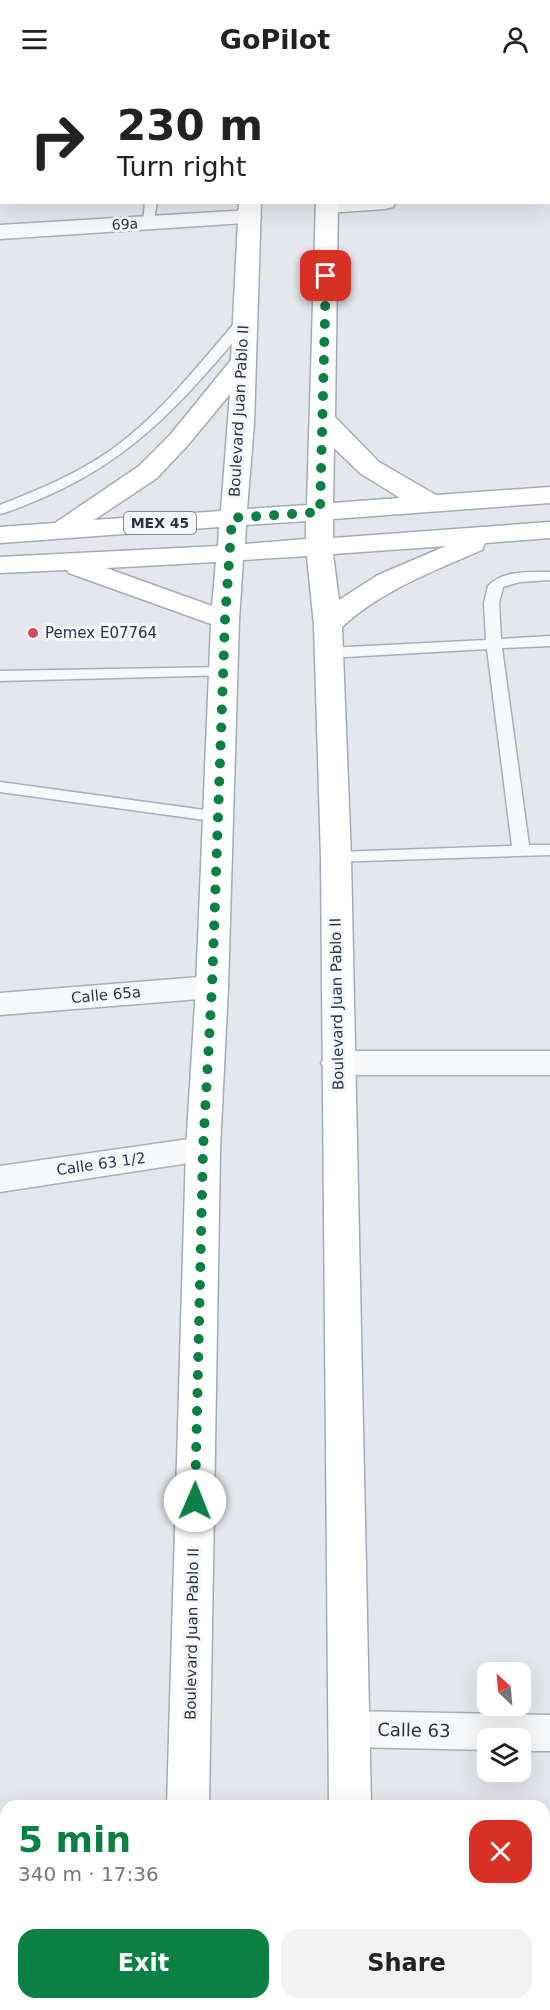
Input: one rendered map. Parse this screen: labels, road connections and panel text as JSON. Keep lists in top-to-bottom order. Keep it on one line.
{"streets":{"main road":["Boulevard Juan Pablo II","MEX 45"],"street":["69a","Calle 65a","Calle 63 1/2","Calle 63"]},"crossings":[["69a","Boulevard Juan Pablo II"],["Boulevard Juan Pablo II","MEX 45"],["Boulevard Juan Pablo II","Calle 65a"],["Boulevard Juan Pablo II","Calle 63 1/2"],["Boulevard Juan Pablo II","Calle 63"]],"places":["Pemex E07764"],"north":"top left","page":{"header":"GoPilot","turn":["230 m","Turn right"],"heading":["5 min","340 m · 17:36"],"buttons":["Exit","Share"]}}
